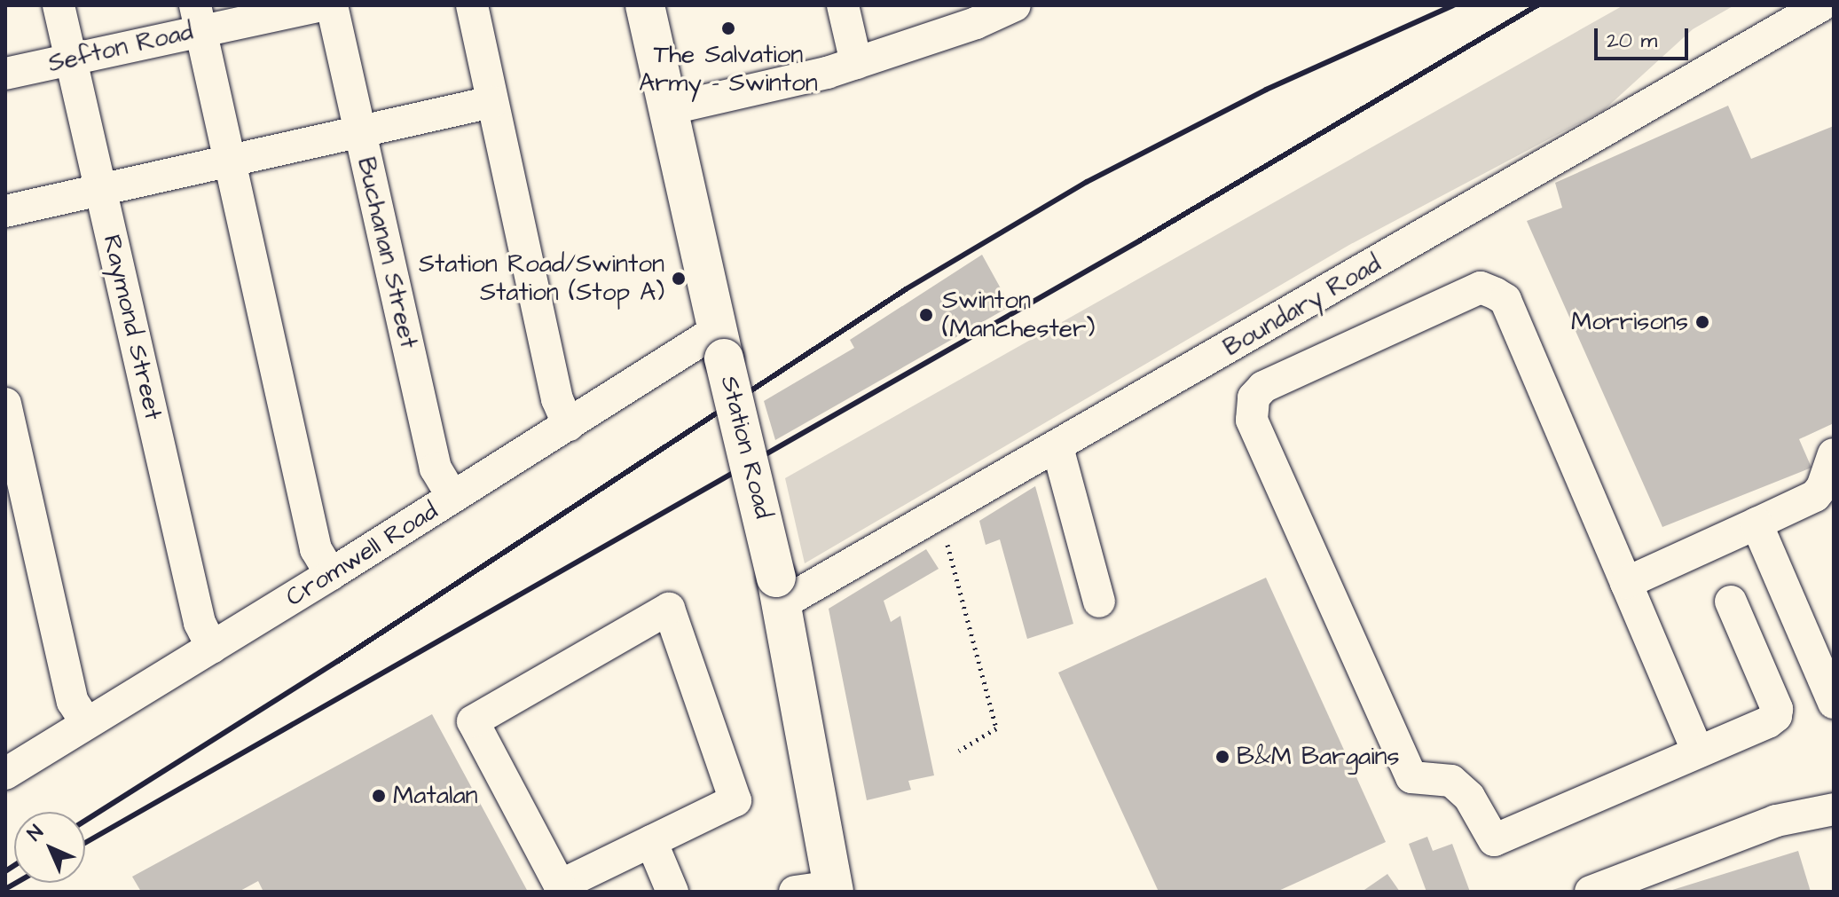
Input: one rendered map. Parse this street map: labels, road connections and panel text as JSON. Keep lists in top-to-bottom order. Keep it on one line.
{"streets":{"main road":["Station Road"],"street":["Sefton Road","Buchanan Street","Boundary Road","Raymond Street","Cromwell Road"]},"crossings":[["Sefton Road","Raymond Street"],["Buchanan Street","Cromwell Road"],["Boundary Road","Station Road"],["Raymond Street","Cromwell Road"],["Station Road","Cromwell Road"]],"places":["The Salvation Army - Swinton","Station Road/Swinton Station (Stop A)","Swinton (Manchester)","Morrisons","B&M Bargains","Matalan"],"scale_bar":"20 m","north":"top left"}
